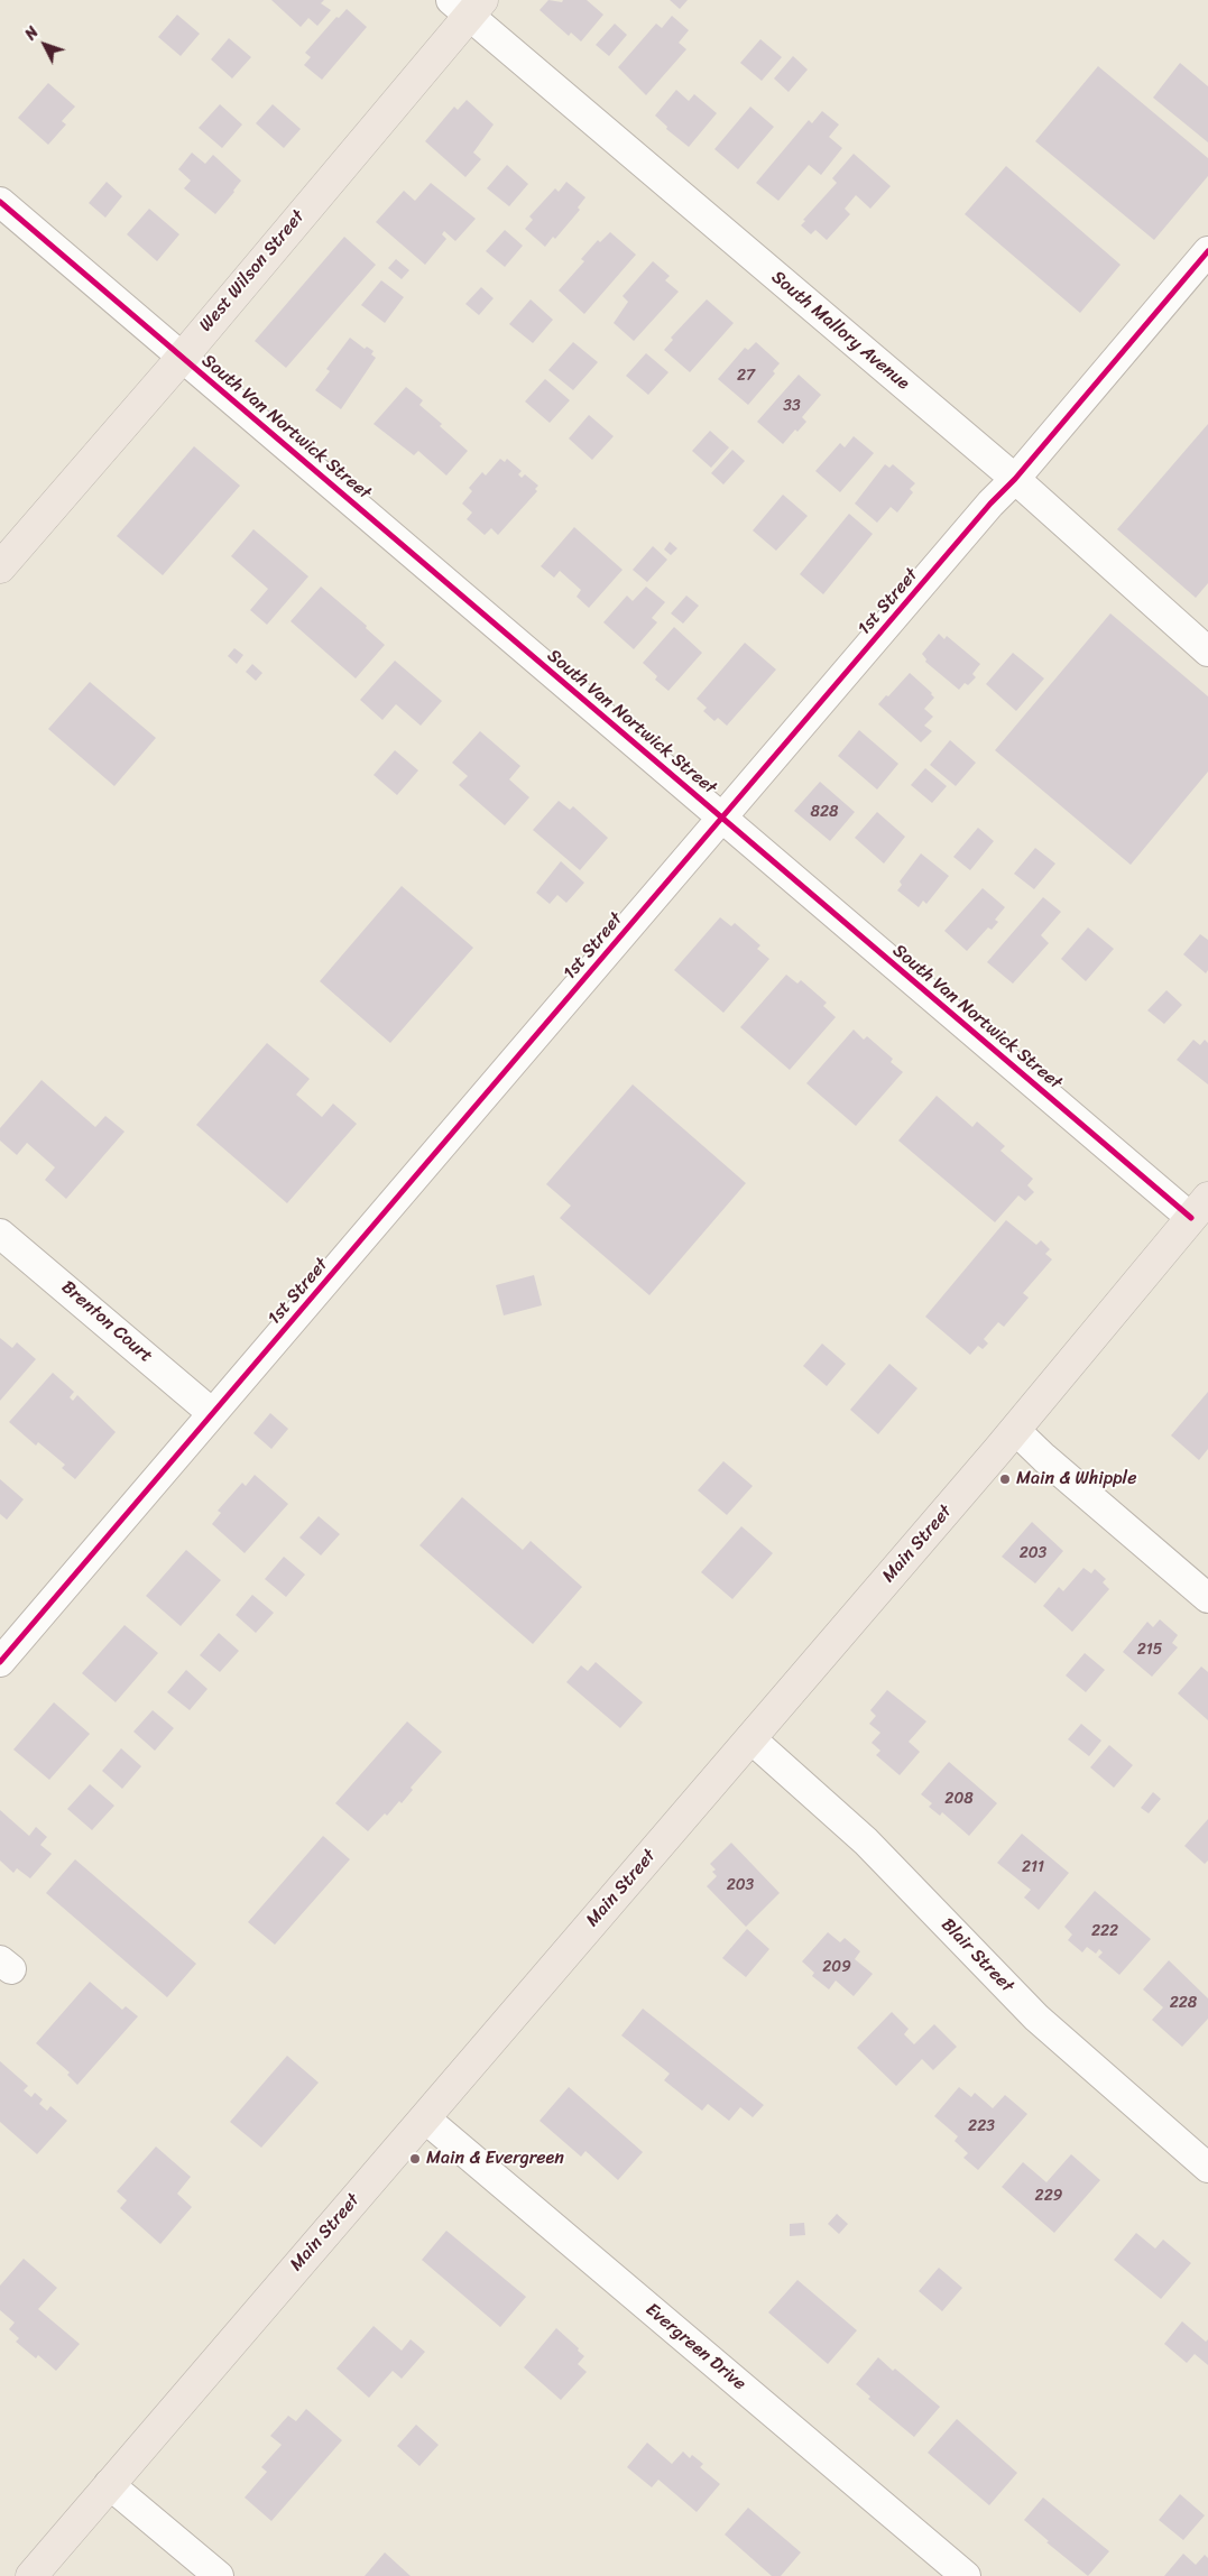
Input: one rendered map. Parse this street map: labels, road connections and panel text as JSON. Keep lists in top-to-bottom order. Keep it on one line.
{"streets":{"main road":["West Wilson Street","Main Street"],"street":["South Mallory Avenue","South Van Nortwick Street","1st Street","Brenton Court","Blair Street","Evergreen Drive"]},"crossings":[["West Wilson Street","South Mallory Avenue"],["West Wilson Street","South Van Nortwick Street"],["South Mallory Avenue","1st Street"],["South Van Nortwick Street","1st Street"],["South Van Nortwick Street","Main Street"],["1st Street","Brenton Court"],["Main Street","Blair Street"],["Main Street","Evergreen Drive"]],"places":["Main & Whipple","Main & Evergreen"],"house_numbers":["27","33","828","203","215","208","211","203","222","209","228","223","229"],"north":"top left"}
